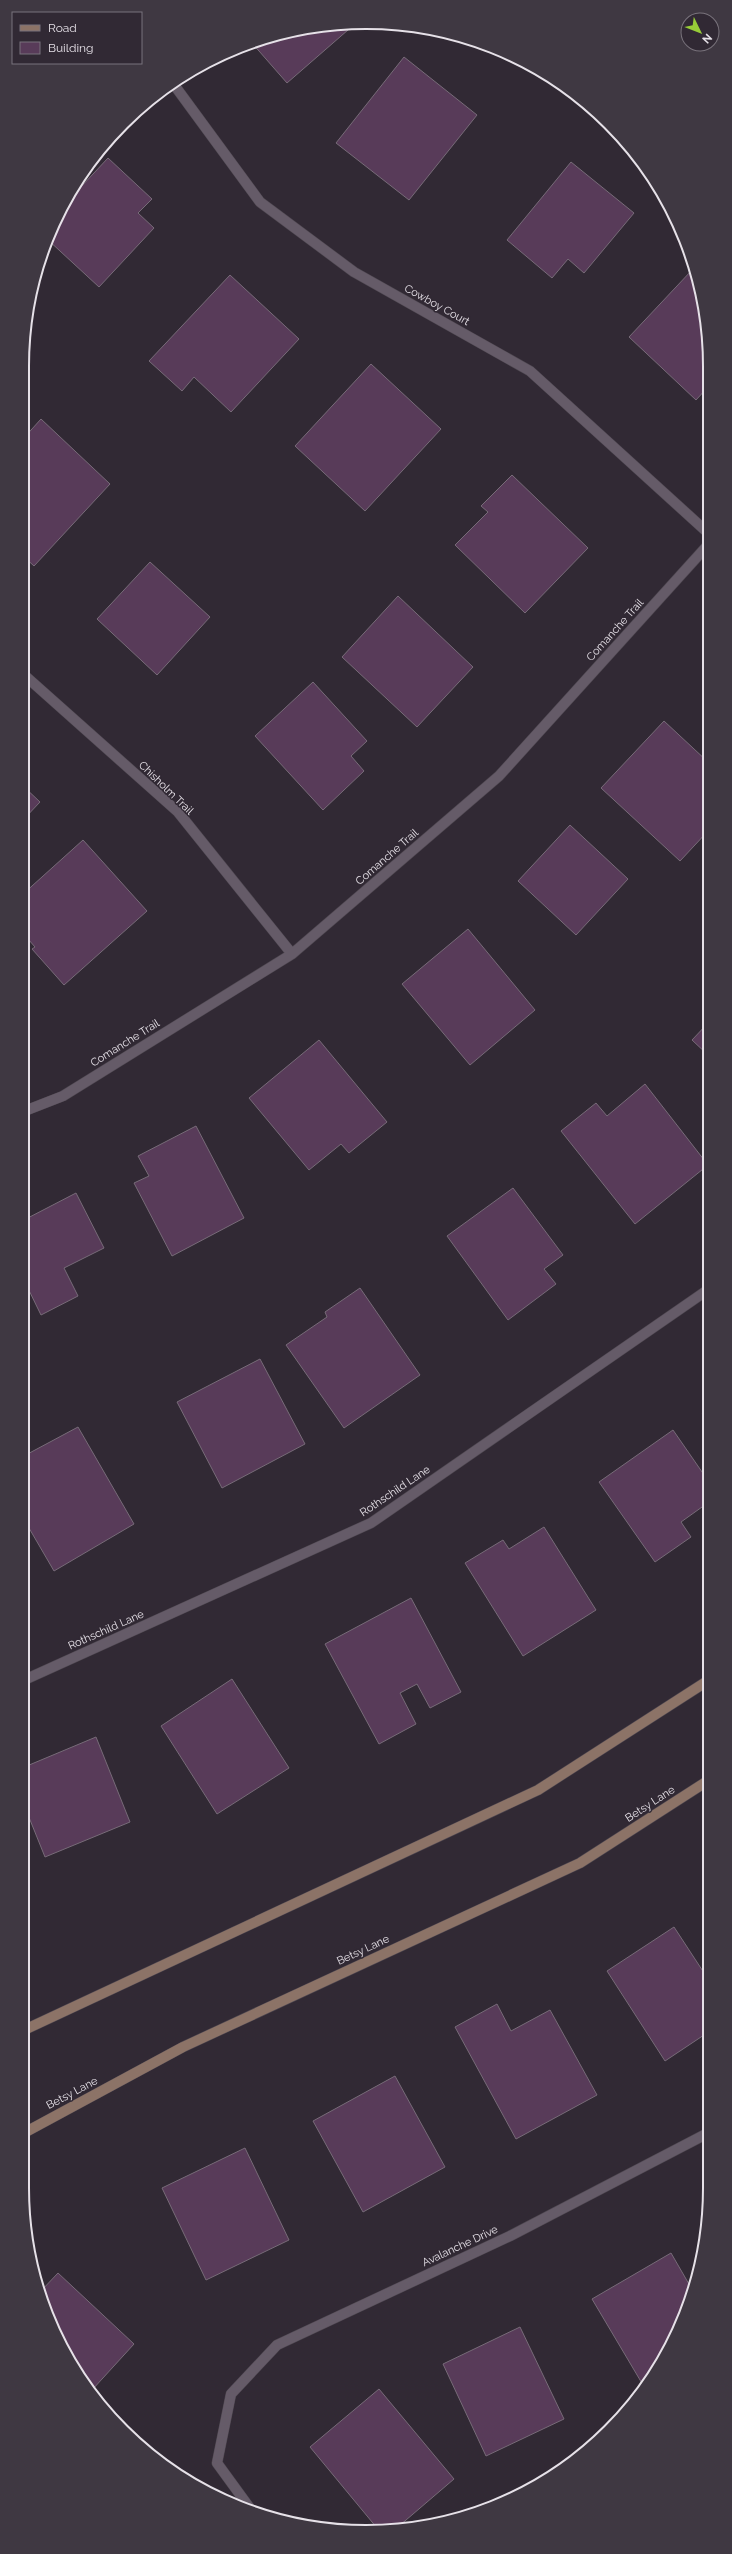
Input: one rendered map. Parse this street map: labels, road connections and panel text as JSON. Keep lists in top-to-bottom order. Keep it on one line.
{"streets":{"main road":["Betsy Lane"],"street":["Cowboy Court","Comanche Trail","Chisholm Trail","Rothschild Lane","Avalanche Drive"]},"crossings":[["Comanche Trail","Chisholm Trail"]],"legend":["Road","Building"],"north":"bottom right"}
